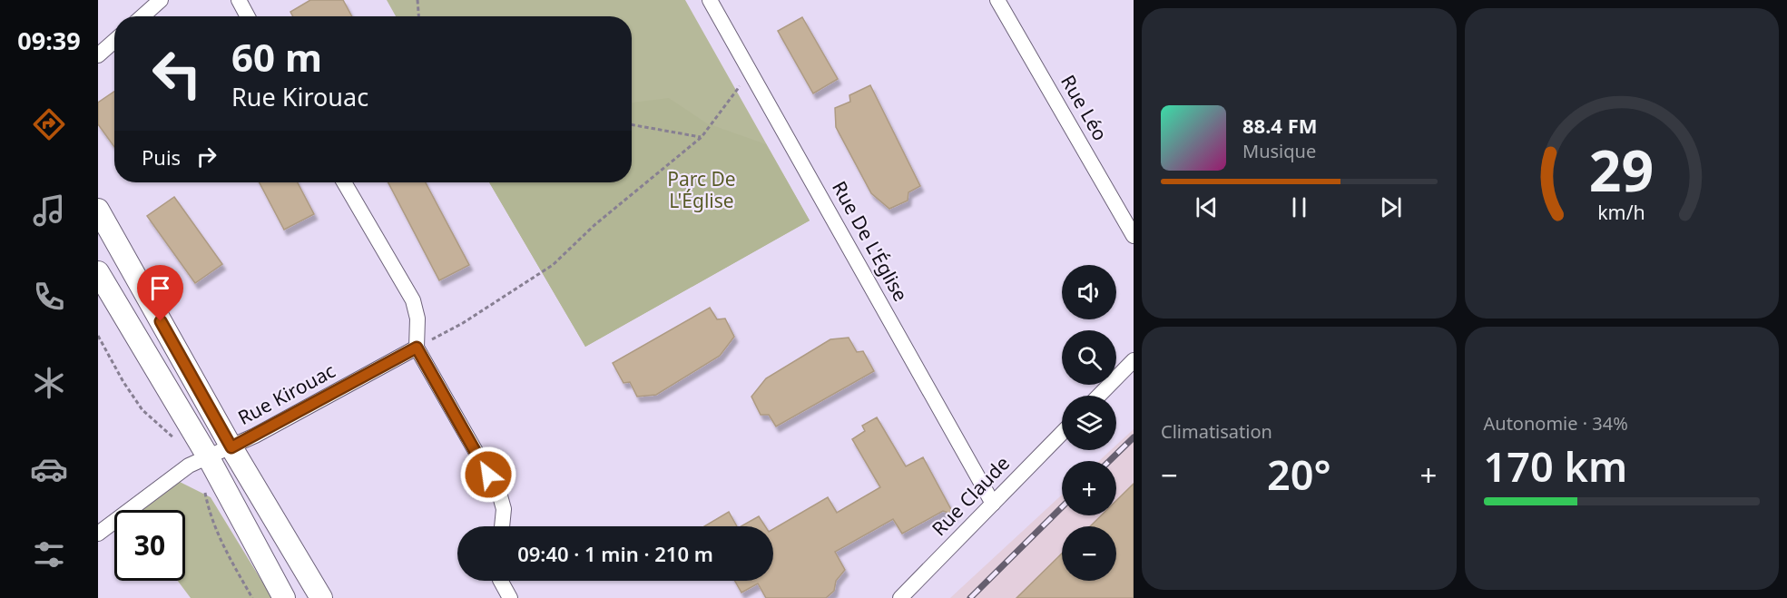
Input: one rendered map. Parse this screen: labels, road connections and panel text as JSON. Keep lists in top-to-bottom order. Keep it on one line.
{"streets":{"street":["Rue Léo","Rue De L'Église","Rue Kirouac","Rue Claude"]},"crossings":[["Rue De L'Église","Rue Claude"]],"parks":["Parc De L'Église"],"page":{"tabs":"09:39","turn":["60 m","Rue Kirouac"],"song":["88.4 FM","Musique"],"then":"Puis","map_buttons":["+","−"],"tile":["Climatisation",["Autonomie · 34%","170 km"]],"heat":["−","20°","+"],"limit":"30","trip":"09:40 · 1 min · 210 m","gauge":["29","km/h"]}}
